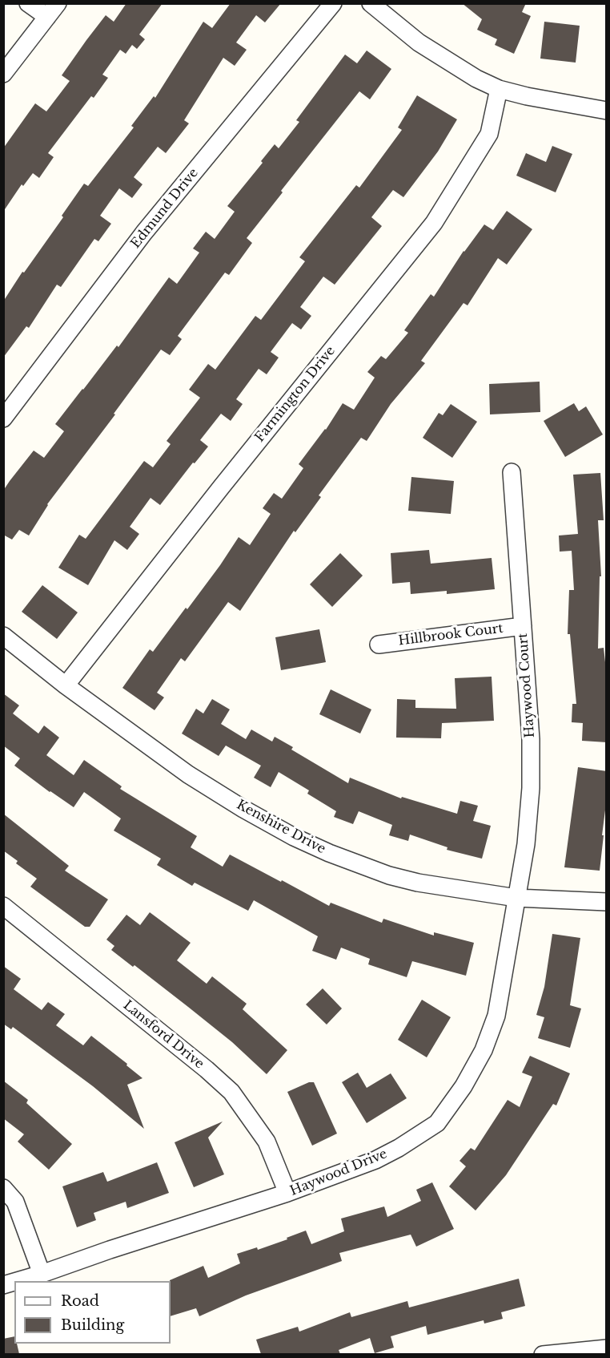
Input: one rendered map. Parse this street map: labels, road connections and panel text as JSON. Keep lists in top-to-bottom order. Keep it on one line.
{"streets":{"street":["Edmund Drive","Farmington Drive","Hillbrook Court","Haywood Court","Kenshire Drive","Lansford Drive","Haywood Drive"]},"crossings":[["Farmington Drive","Kenshire Drive"],["Hillbrook Court","Haywood Court"],["Haywood Court","Kenshire Drive"],["Haywood Court","Haywood Drive"],["Kenshire Drive","Haywood Drive"],["Lansford Drive","Haywood Drive"]],"legend":["Road","Building"]}
